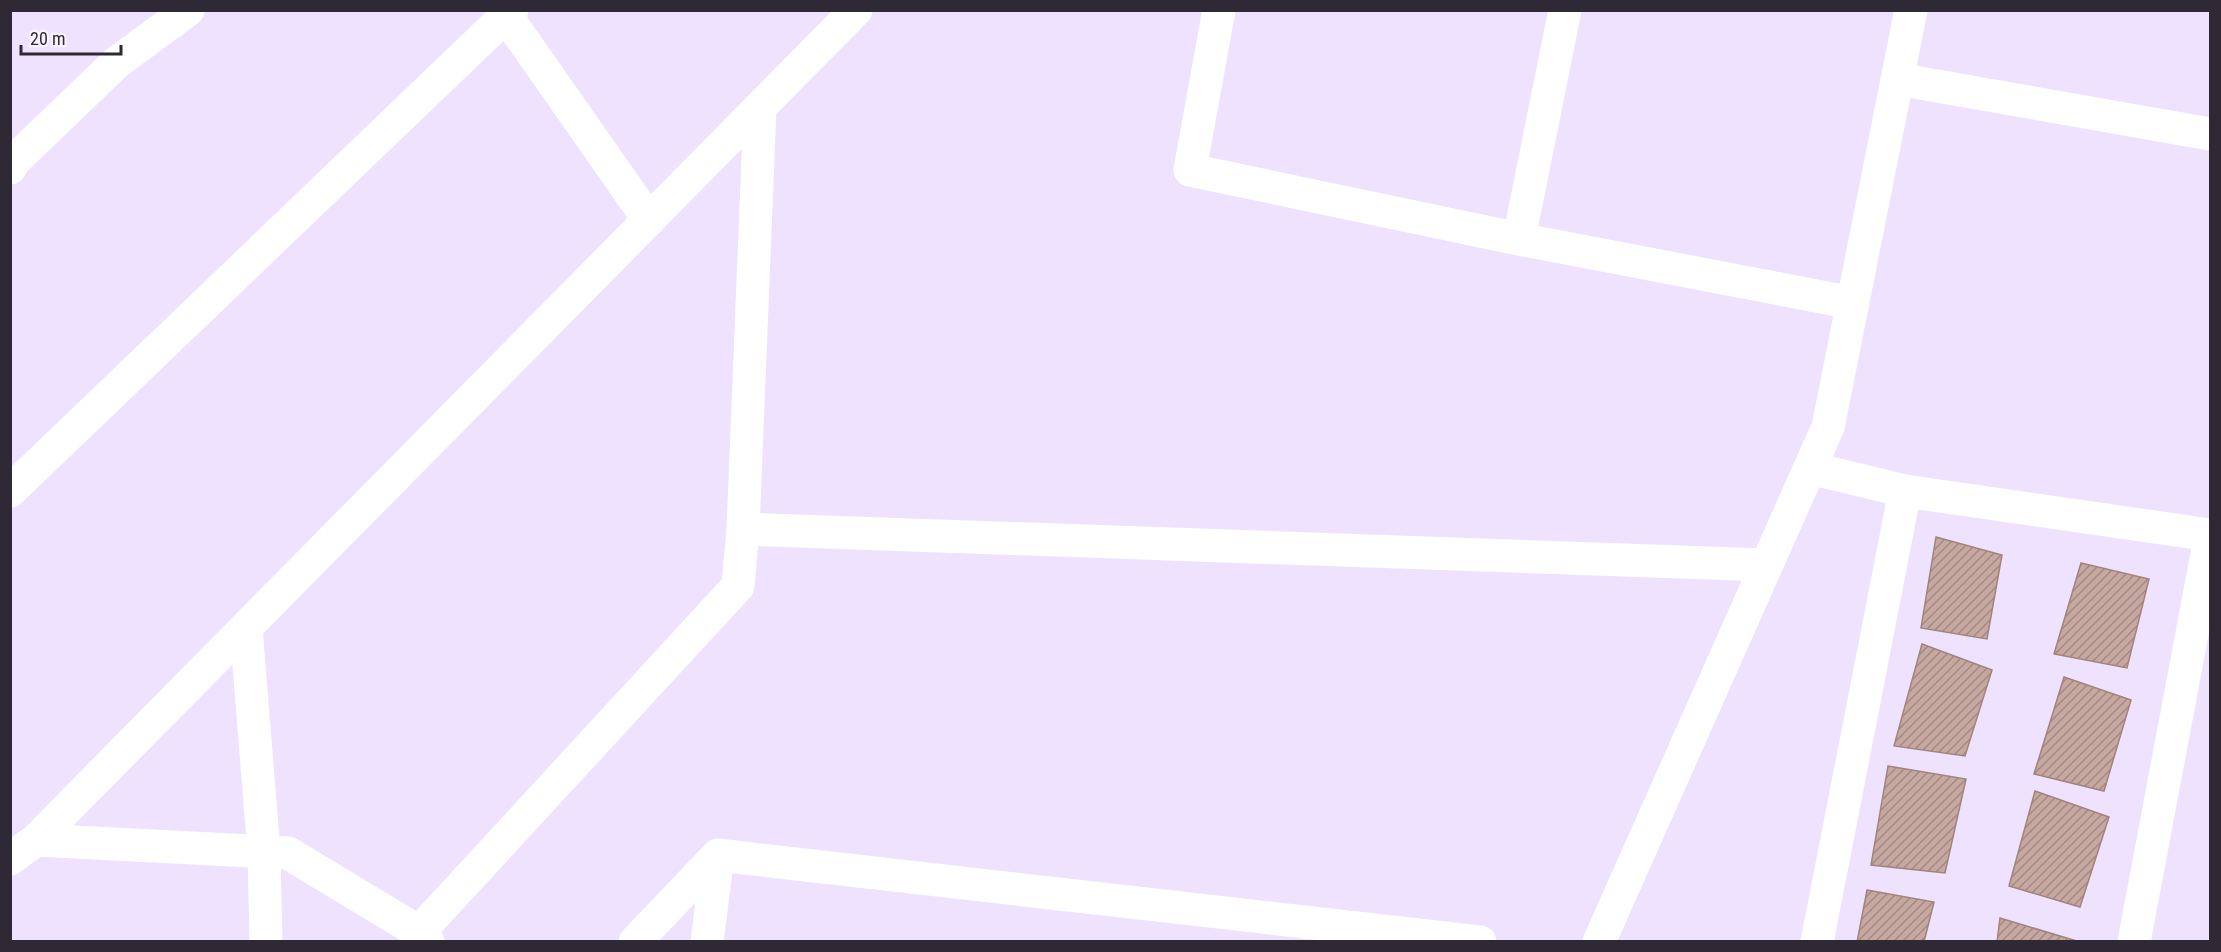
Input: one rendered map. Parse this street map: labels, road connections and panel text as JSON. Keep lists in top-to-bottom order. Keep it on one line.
{"scale_bar":"20 m"}
